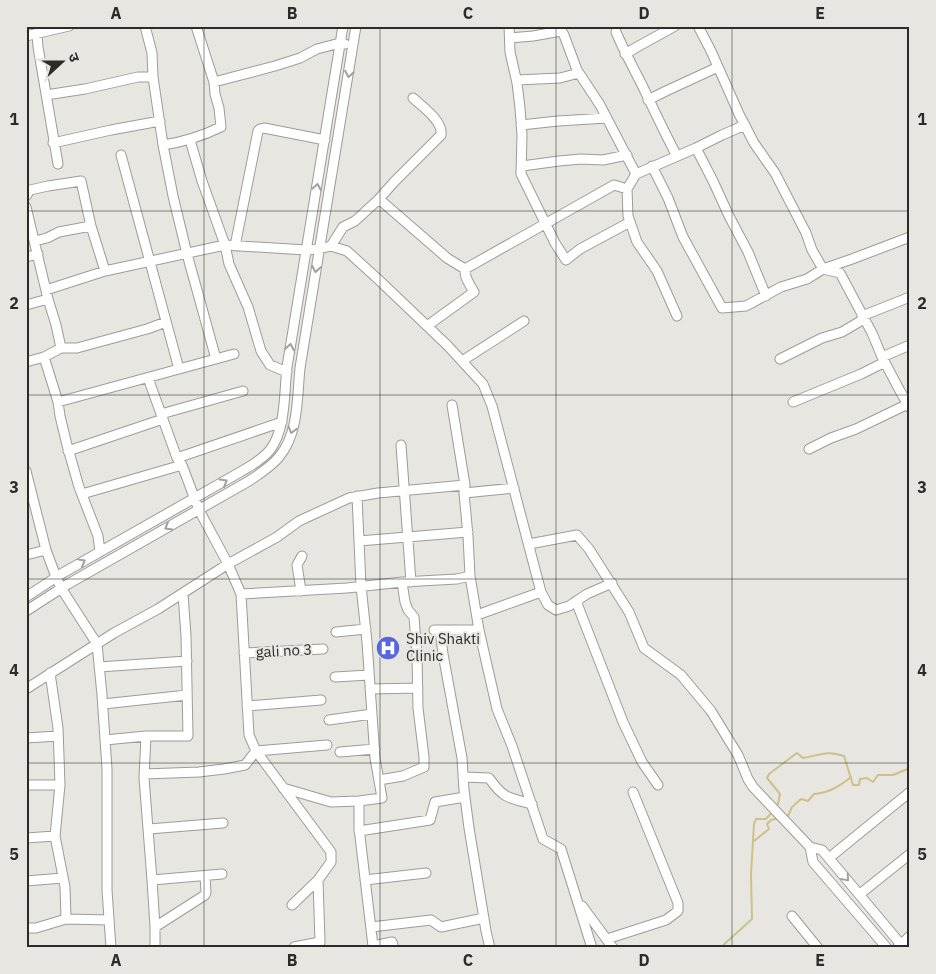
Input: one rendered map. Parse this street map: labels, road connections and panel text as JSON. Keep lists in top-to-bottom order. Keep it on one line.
{"streets":{"street":["gali no 3"]},"places":{"hospital":["Shiv Shakti Clinic"]},"north":"right","grid":{"columns":["A","B","C","D","E"],"rows":["1","2","3","4","5"]}}
